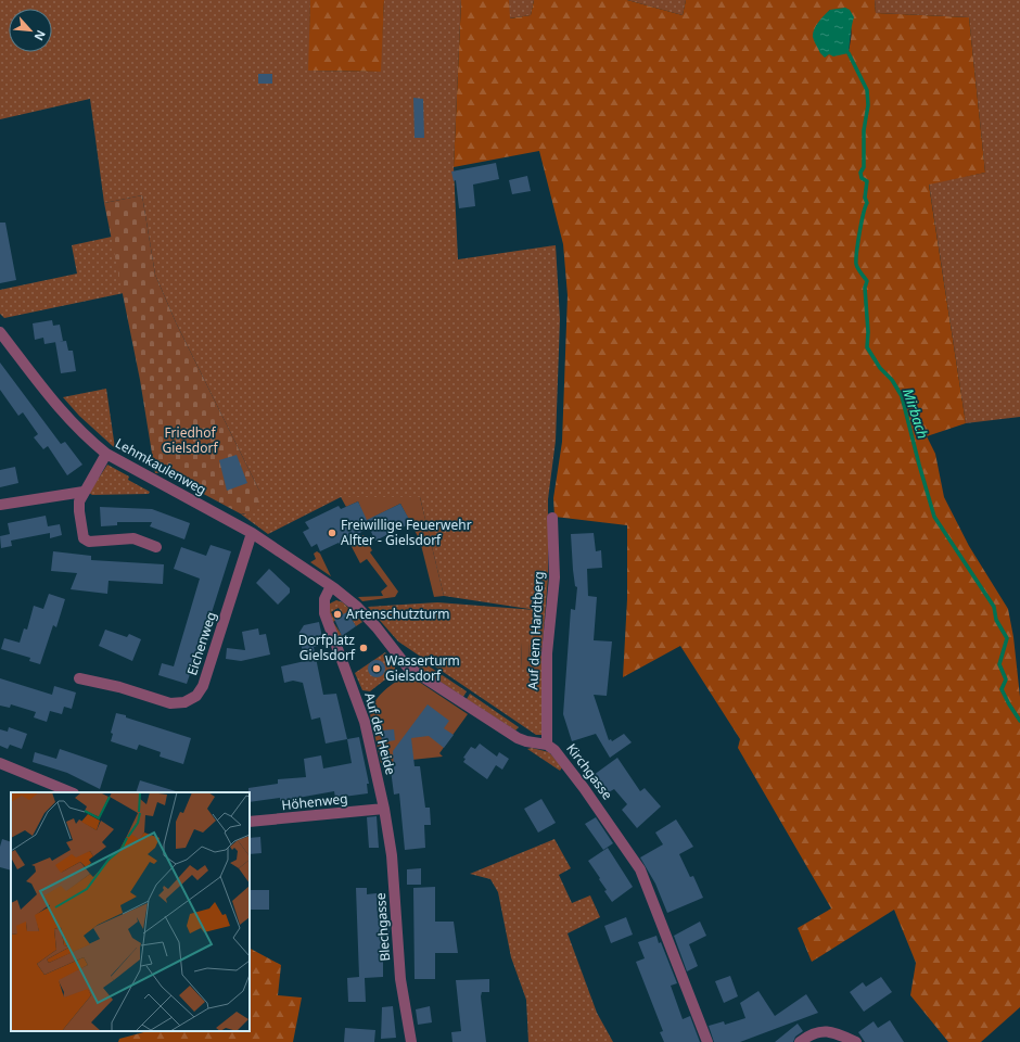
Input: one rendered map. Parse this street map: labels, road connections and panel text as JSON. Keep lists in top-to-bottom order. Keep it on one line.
{"streets":{"street":["Lehmkaulenweg","Auf dem Hardtberg","Eichenweg","Auf der Heide","Kirchgasse","Höhenweg","Blechgasse"]},"crossings":[["Lehmkaulenweg","Eichenweg"],["Auf dem Hardtberg","Kirchgasse"],["Auf der Heide","Kirchgasse"],["Auf der Heide","Höhenweg"],["Auf der Heide","Blechgasse"],["Höhenweg","Blechgasse"]],"water":["Mirbach"],"parks":["Friedhof Gielsdorf"],"places":["Freiwillige Feuerwehr Alfter - Gielsdorf","Artenschutzturm","Dorfplatz Gielsdorf","Wasserturm Gielsdorf"],"north":"bottom right"}
